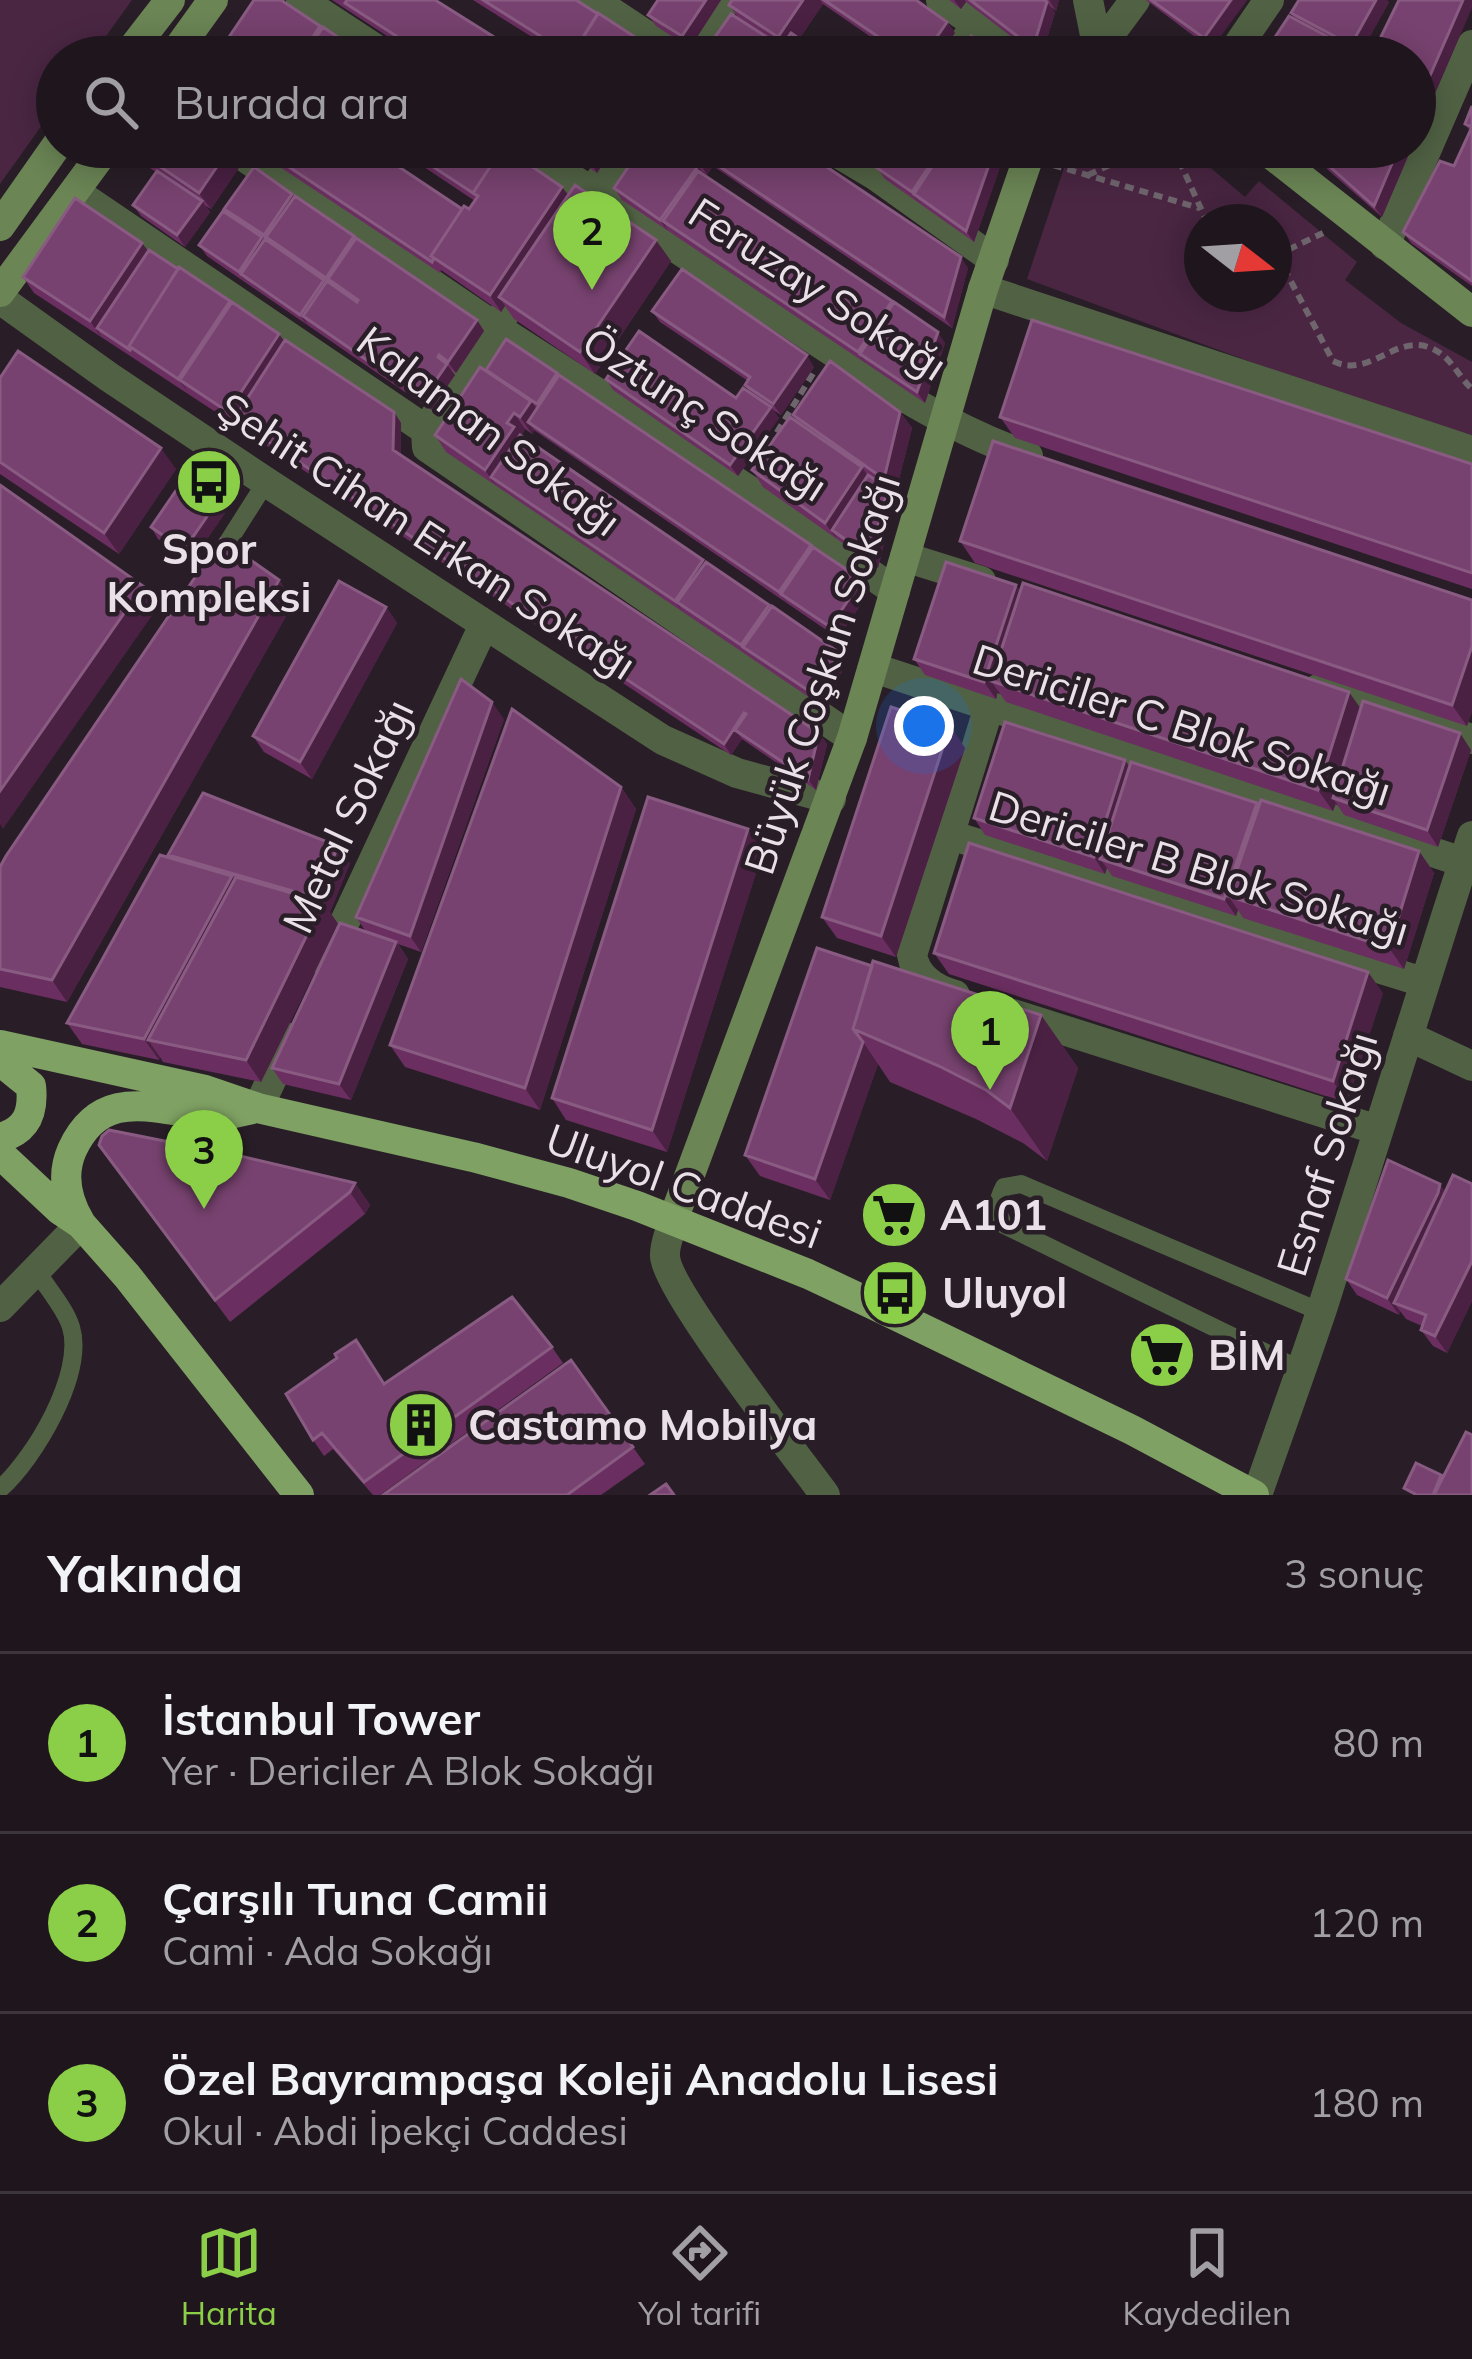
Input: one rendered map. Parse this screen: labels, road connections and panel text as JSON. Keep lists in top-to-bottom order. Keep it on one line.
{"streets":{"main road":["Uluyol Caddesi"],"street":["Feruzay Sokağı","Öztunç Sokağı","Kalaman Sokağı","Şehit Cihan Erkan Sokağı","Büyük Coşkun Sokağı","Dericiler C Blok Sokağı","Metal Sokağı","Dericiler B Blok Sokağı","Esnaf Sokağı"]},"crossings":[["Feruzay Sokağı","Büyük Coşkun Sokağı"],["Öztunç Sokağı","Büyük Coşkun Sokağı"],["Kalaman Sokağı","Büyük Coşkun Sokağı"],["Şehit Cihan Erkan Sokağı","Büyük Coşkun Sokağı"],["Şehit Cihan Erkan Sokağı","Metal Sokağı"],["Büyük Coşkun Sokağı","Dericiler C Blok Sokağı"],["Büyük Coşkun Sokağı","Uluyol Caddesi"],["Dericiler C Blok Sokağı","Esnaf Sokağı"],["Metal Sokağı","Uluyol Caddesi"],["Dericiler B Blok Sokağı","Esnaf Sokağı"],["Esnaf Sokağı","Uluyol Caddesi"]],"places":{"bus stop":["Spor Kompleksi","Uluyol"],"supermarket":["A101","BİM"],"building":["Castamo Mobilya"]},"north":"right","page":{"search":"Burada ara","pins":["2","1","3"],"heading":["Yakında","3 sonuç"],"list":[{"mark":"1","name":"İstanbul Tower","note":"Yer · Dericiler A Blok Sokağı","value":"80 m"},{"mark":"2","name":"Çarşılı Tuna Camii","note":"Cami · Ada Sokağı","value":"120 m"},{"mark":"3","name":"Özel Bayrampaşa Koleji Anadolu Lisesi","note":"Okul · Abdi İpekçi Caddesi","value":"180 m"}],"nav":["Harita","Yol tarifi","Kaydedilen"]}}
